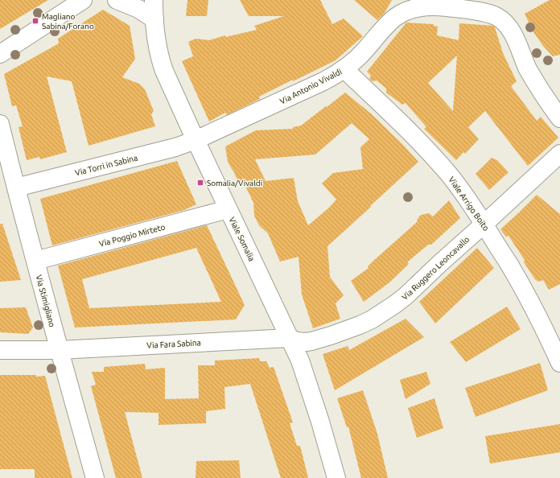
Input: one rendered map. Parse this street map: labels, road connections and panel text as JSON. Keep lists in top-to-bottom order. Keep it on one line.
{"streets":{"street":["Via Antonio Vivaldi","Via Torri in Sabina","Viale Arrigo Boito","Via Poggio Mirteto","Viale Somalia","Via Ruggero Leoncavallo","Via Stimigliano","Via Fara Sabina"]},"crossings":[["Via Antonio Vivaldi","Via Torri in Sabina"],["Via Antonio Vivaldi","Viale Arrigo Boito"],["Via Antonio Vivaldi","Viale Somalia"],["Via Torri in Sabina","Viale Somalia"],["Via Torri in Sabina","Via Stimigliano"],["Viale Arrigo Boito","Via Ruggero Leoncavallo"],["Via Poggio Mirteto","Viale Somalia"],["Via Poggio Mirteto","Via Stimigliano"],["Viale Somalia","Via Ruggero Leoncavallo"],["Viale Somalia","Via Fara Sabina"],["Via Ruggero Leoncavallo","Via Fara Sabina"],["Via Stimigliano","Via Fara Sabina"]],"places":{"transit":["Magliano Sabina/Forano","Somalia/Vivaldi"]}}
